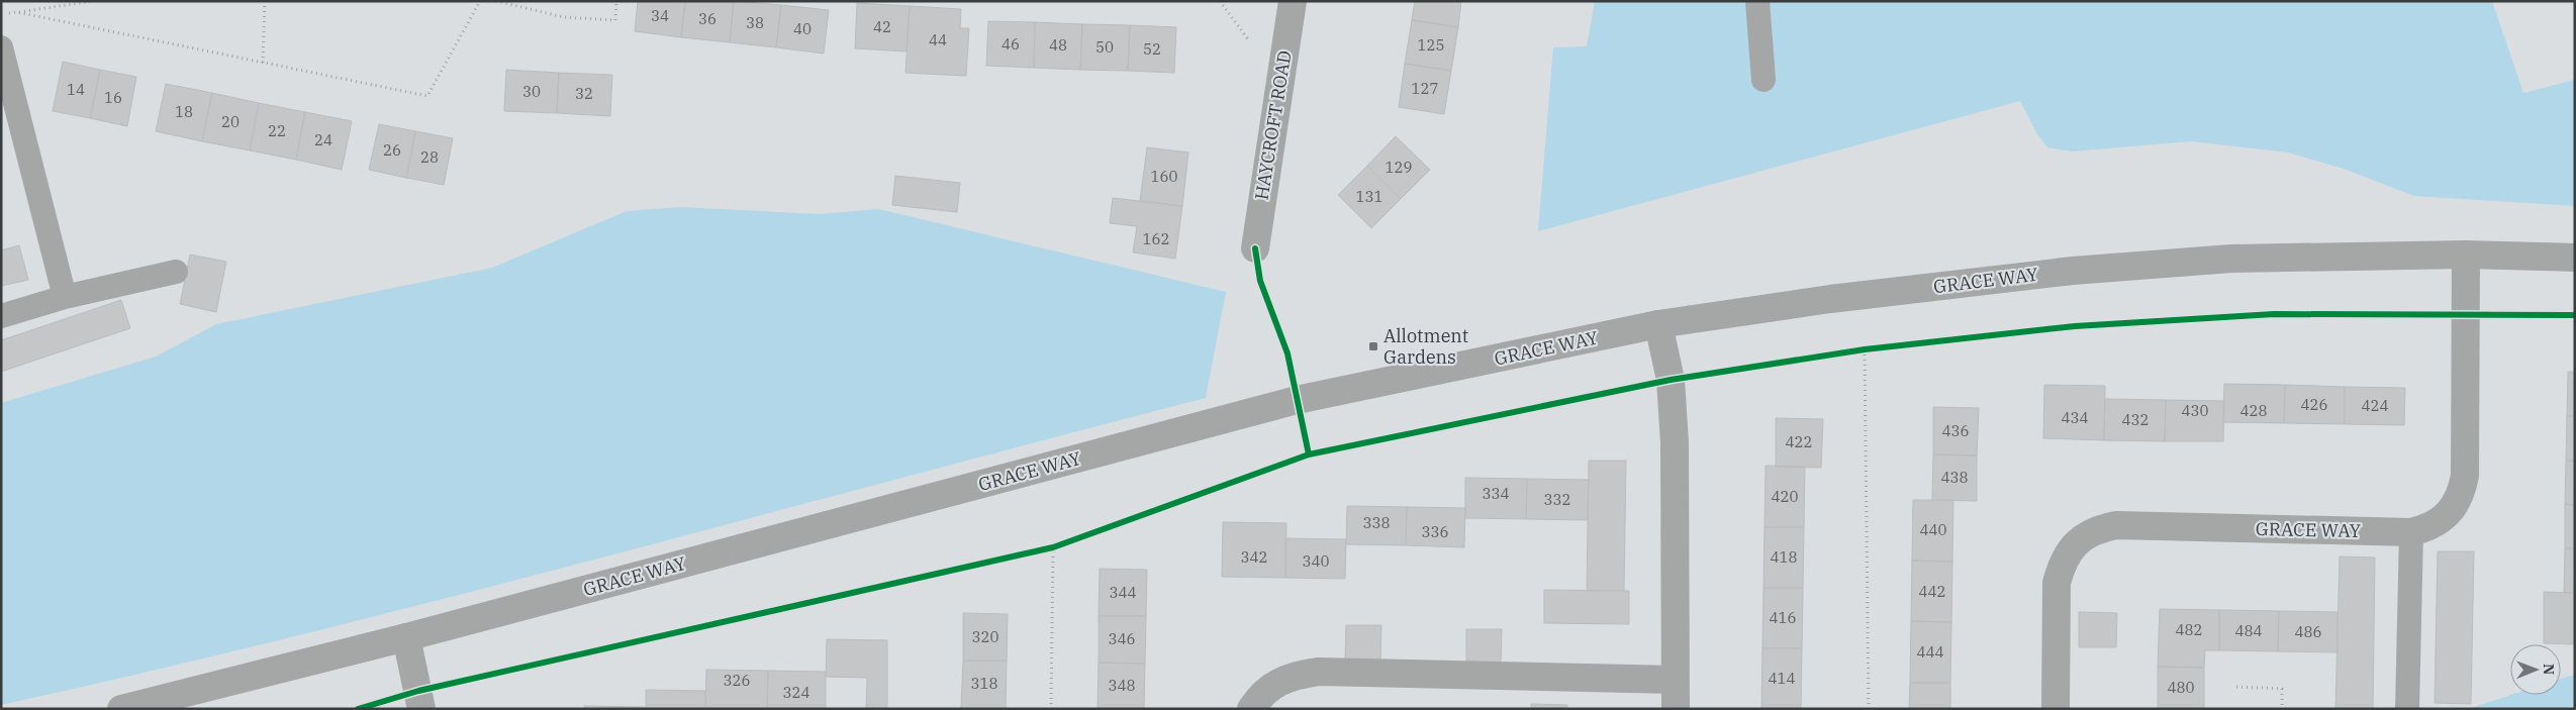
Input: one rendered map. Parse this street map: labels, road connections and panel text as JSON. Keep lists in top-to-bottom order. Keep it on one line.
{"streets":{"street":["HAYCROFT ROAD","GRACE WAY"]},"places":{"transit":["Allotment Gardens"]},"house_numbers":["34","36","38","42","40","44","46","48","125","50","52","127","14","30","32","16","18","20","22","24","26","28","129","160","131","162","426","424","430","428","434","432","436","422","438","334","420","332","338","440","336","342","418","340","442","344","416","482","484","486","320","346","444","414","326","318","348","480","324"],"north":"right"}
